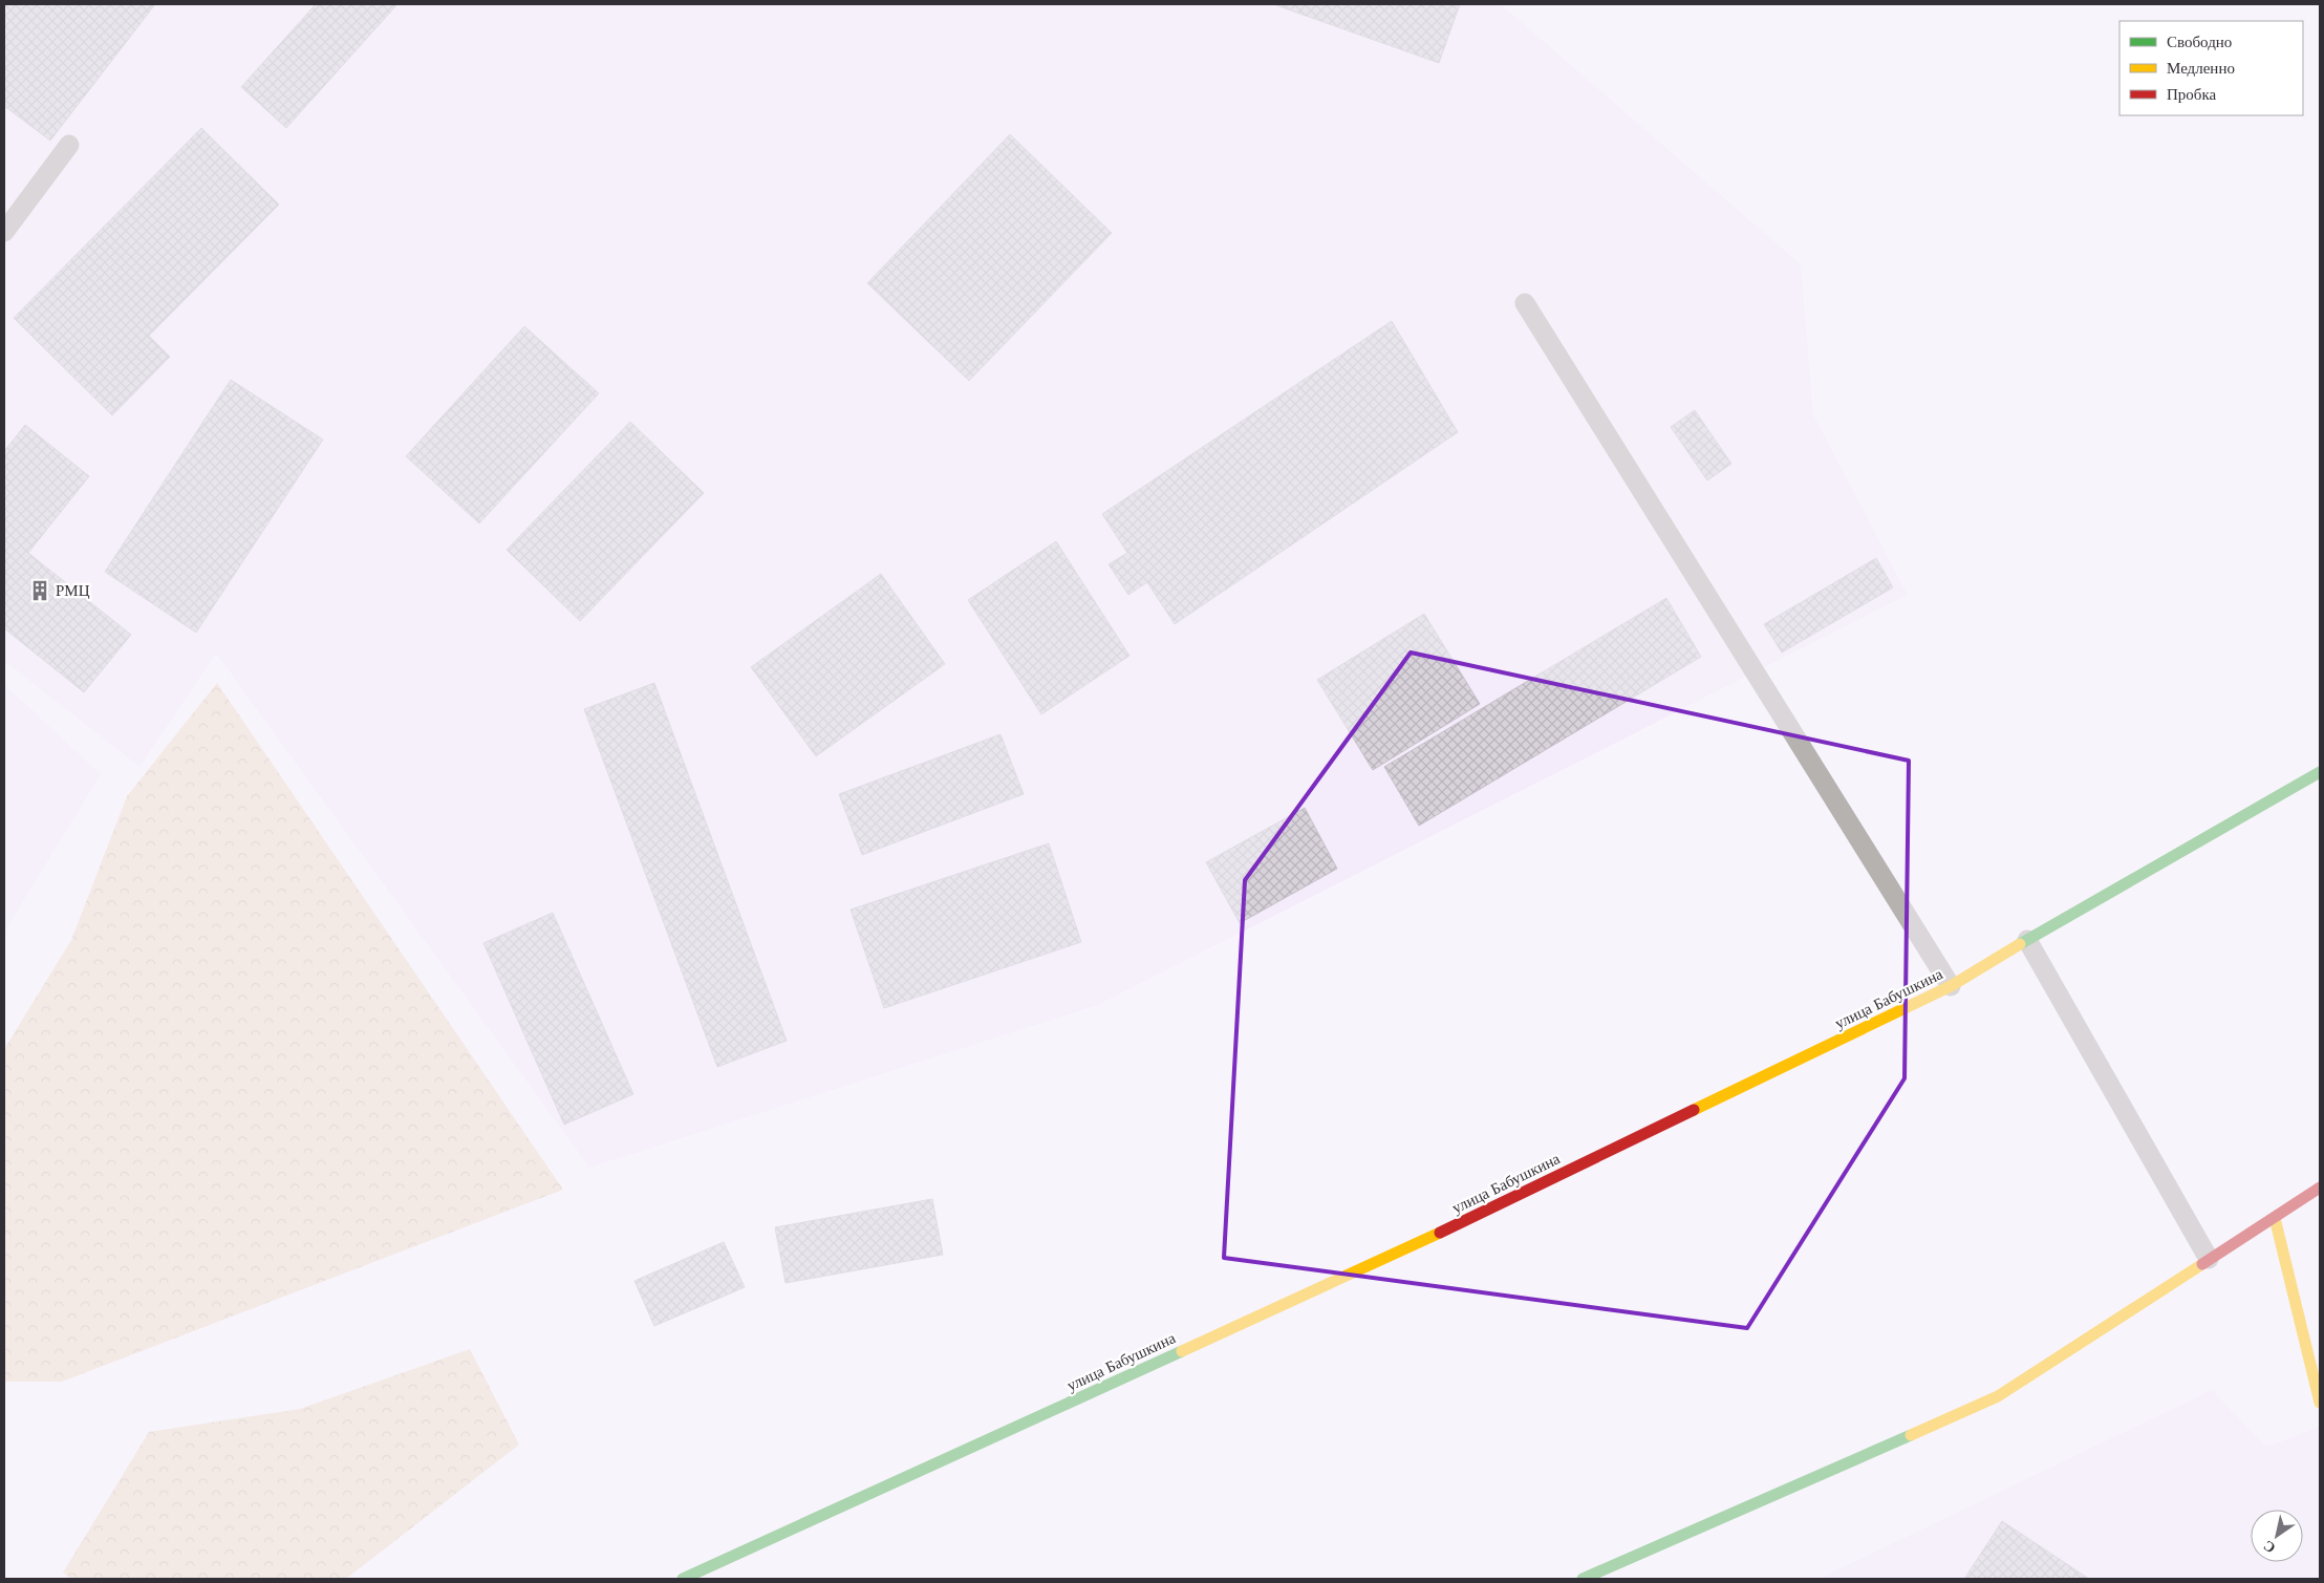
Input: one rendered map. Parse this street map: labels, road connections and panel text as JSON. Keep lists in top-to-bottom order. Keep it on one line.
{"streets":{"main road":["улица Бабушкина"]},"places":{"building":["РМЦ"]},"legend":["Свободно","Медленно","Пробка"],"north":"bottom left"}
